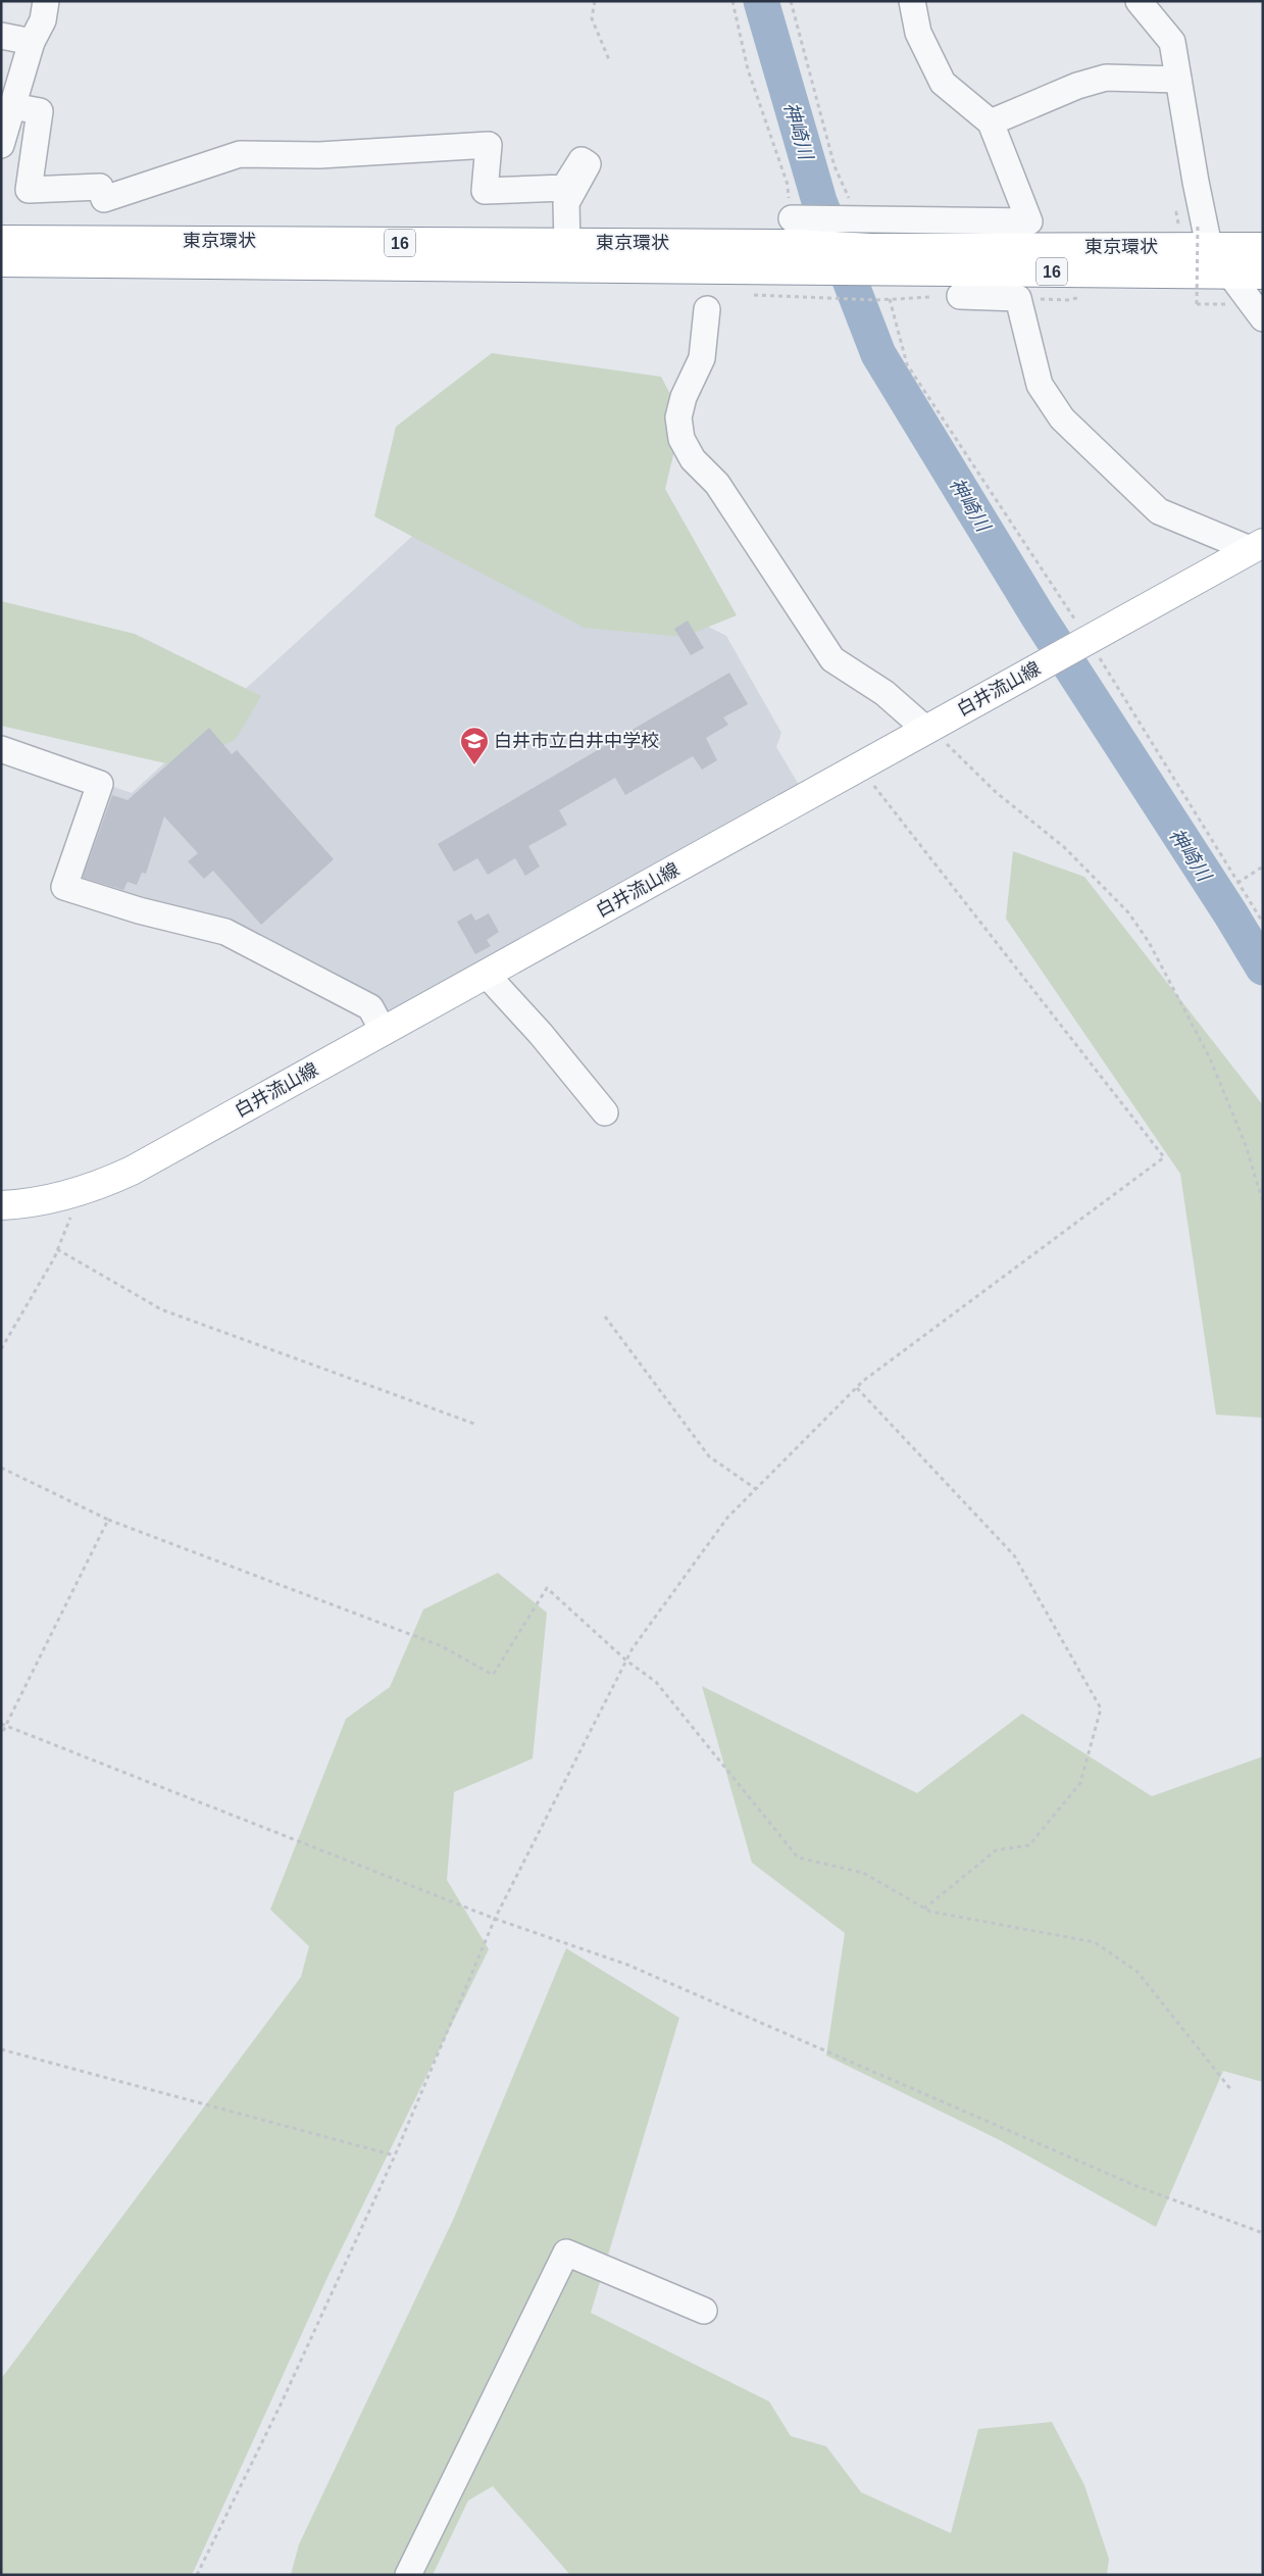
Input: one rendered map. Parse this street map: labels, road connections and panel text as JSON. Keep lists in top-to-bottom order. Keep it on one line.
{"streets":{"main road":["東京環状","16","白井流山線"]},"water":["神崎川"],"places":{"school or university":["白井市立白井中学校"]}}
